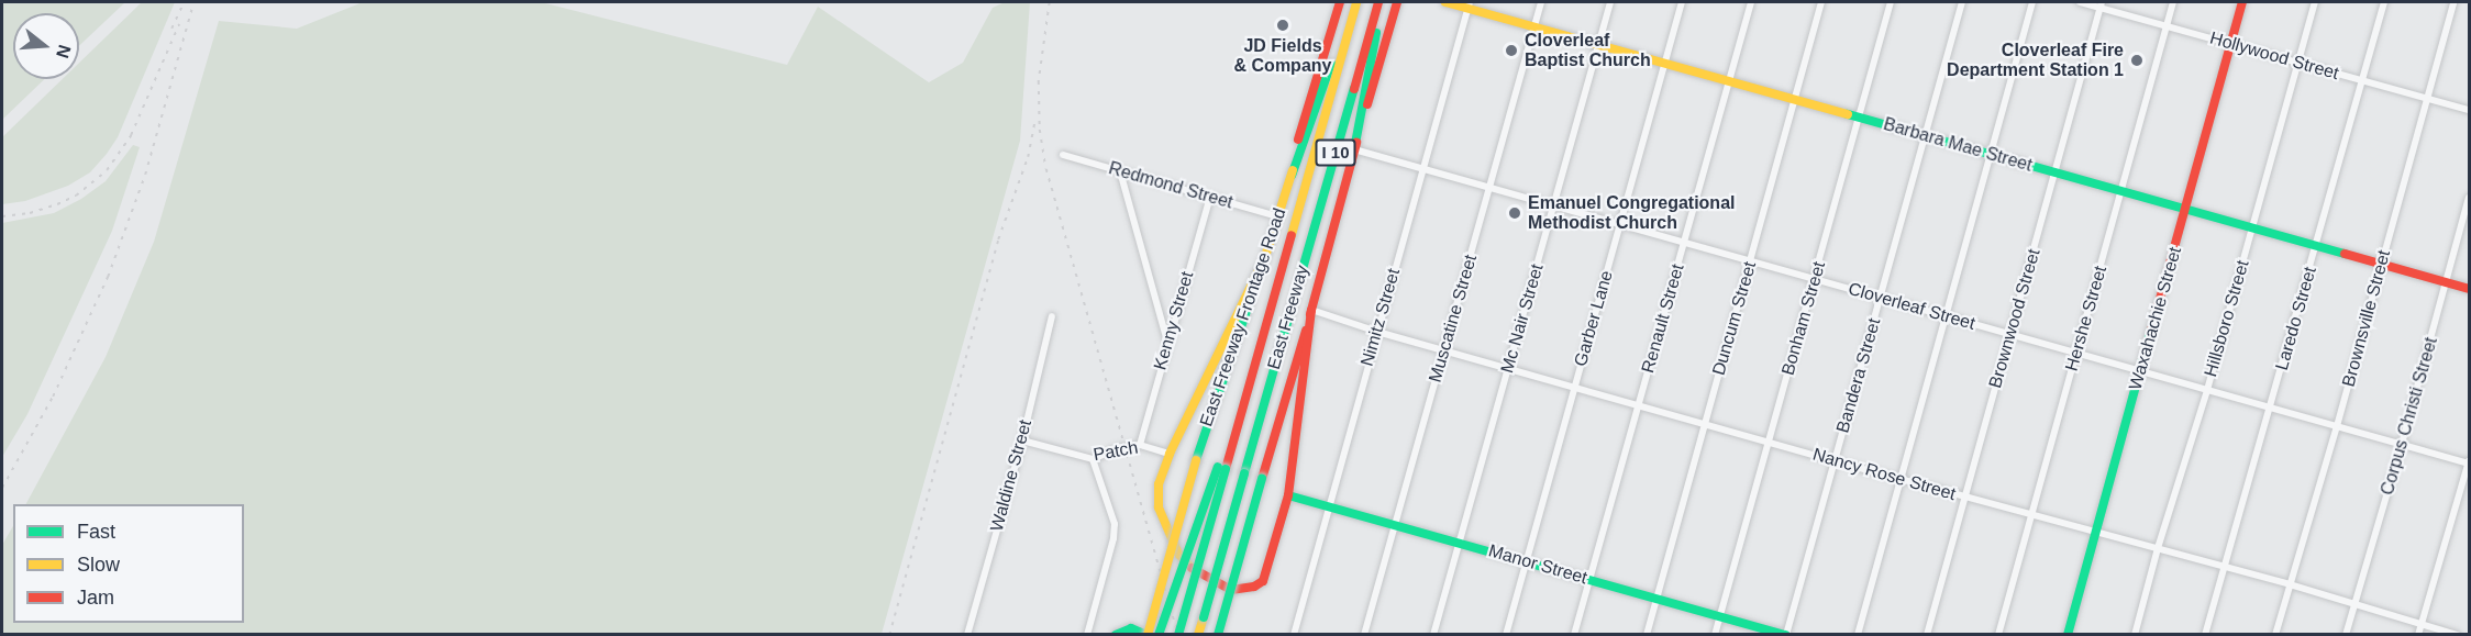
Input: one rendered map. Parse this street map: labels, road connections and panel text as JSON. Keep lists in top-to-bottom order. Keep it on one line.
{"streets":{"main road":["Barbara Mae Street","I 10","East Freeway Frontage Road","East Freeway","Waxahachie Street","Manor Street"],"street":["Hollywood Street","Redmond Street","Cloverleaf Street","Nimitz Street","Muscatine Street","Mc Nair Street","Garber Lane","Renault Street","Duncum Street","Bonham Street","Brownwood Street","Hershe Street","Hillsboro Street","Laredo Street","Brownsville Street","Kenny Street","Bandera Street","Corpus Christi Street","Patch","Nancy Rose Street","Waldine Street"]},"crossings":[["Hollywood Street","Brownwood Street"],["Hollywood Street","Hershe Street"],["Hollywood Street","Waxahachie Street"],["Hollywood Street","Hillsboro Street"],["Hollywood Street","Laredo Street"],["Hollywood Street","Brownsville Street"],["Barbara Mae Street","Nimitz Street"],["Barbara Mae Street","Muscatine Street"],["Barbara Mae Street","Mc Nair Street"],["Barbara Mae Street","Garber Lane"],["Barbara Mae Street","Renault Street"],["Barbara Mae Street","Duncum Street"],["Barbara Mae Street","Bonham Street"],["Barbara Mae Street","Brownwood Street"],["Barbara Mae Street","Hershe Street"],["Barbara Mae Street","Waxahachie Street"],["Barbara Mae Street","Hillsboro Street"],["Barbara Mae Street","Laredo Street"],["Barbara Mae Street","Brownsville Street"],["Barbara Mae Street","Bandera Street"],["Barbara Mae Street","Corpus Christi Street"],["Redmond Street","East Freeway Frontage Road"],["Redmond Street","Kenny Street"],["Cloverleaf Street","Nimitz Street"],["Cloverleaf Street","Muscatine Street"],["Cloverleaf Street","Mc Nair Street"],["Cloverleaf Street","Garber Lane"],["Cloverleaf Street","Renault Street"],["Cloverleaf Street","Duncum Street"],["Cloverleaf Street","Bonham Street"],["Cloverleaf Street","Brownwood Street"],["Cloverleaf Street","Hershe Street"],["Cloverleaf Street","Waxahachie Street"],["Cloverleaf Street","Hillsboro Street"],["Cloverleaf Street","Laredo Street"],["Cloverleaf Street","Brownsville Street"],["Cloverleaf Street","Bandera Street"],["Cloverleaf Street","Corpus Christi Street"],["Nimitz Street","Nancy Rose Street"],["Nimitz Street","Manor Street"],["Muscatine Street","Nancy Rose Street"],["Muscatine Street","Manor Street"],["Mc Nair Street","Nancy Rose Street"],["Mc Nair Street","Manor Street"],["Garber Lane","Nancy Rose Street"],["Garber Lane","Manor Street"],["Renault Street","Nancy Rose Street"],["Renault Street","Manor Street"],["Duncum Street","Nancy Rose Street"],["Duncum Street","Manor Street"],["Bonham Street","Nancy Rose Street"],["Bonham Street","Manor Street"],["Brownwood Street","Nancy Rose Street"],["Hershe Street","Nancy Rose Street"],["Waxahachie Street","Nancy Rose Street"],["Hillsboro Street","Nancy Rose Street"],["Laredo Street","Nancy Rose Street"],["Brownsville Street","Nancy Rose Street"],["Kenny Street","Patch"],["Bandera Street","Nancy Rose Street"],["Bandera Street","Manor Street"],["Corpus Christi Street","Nancy Rose Street"],["Patch","Waldine Street"]],"places":["JD Fields & Company","Cloverleaf Baptist Church","Cloverleaf Fire Department Station 1","Emanuel Congregational Methodist Church"],"legend":["Fast","Slow","Jam"],"north":"right"}
